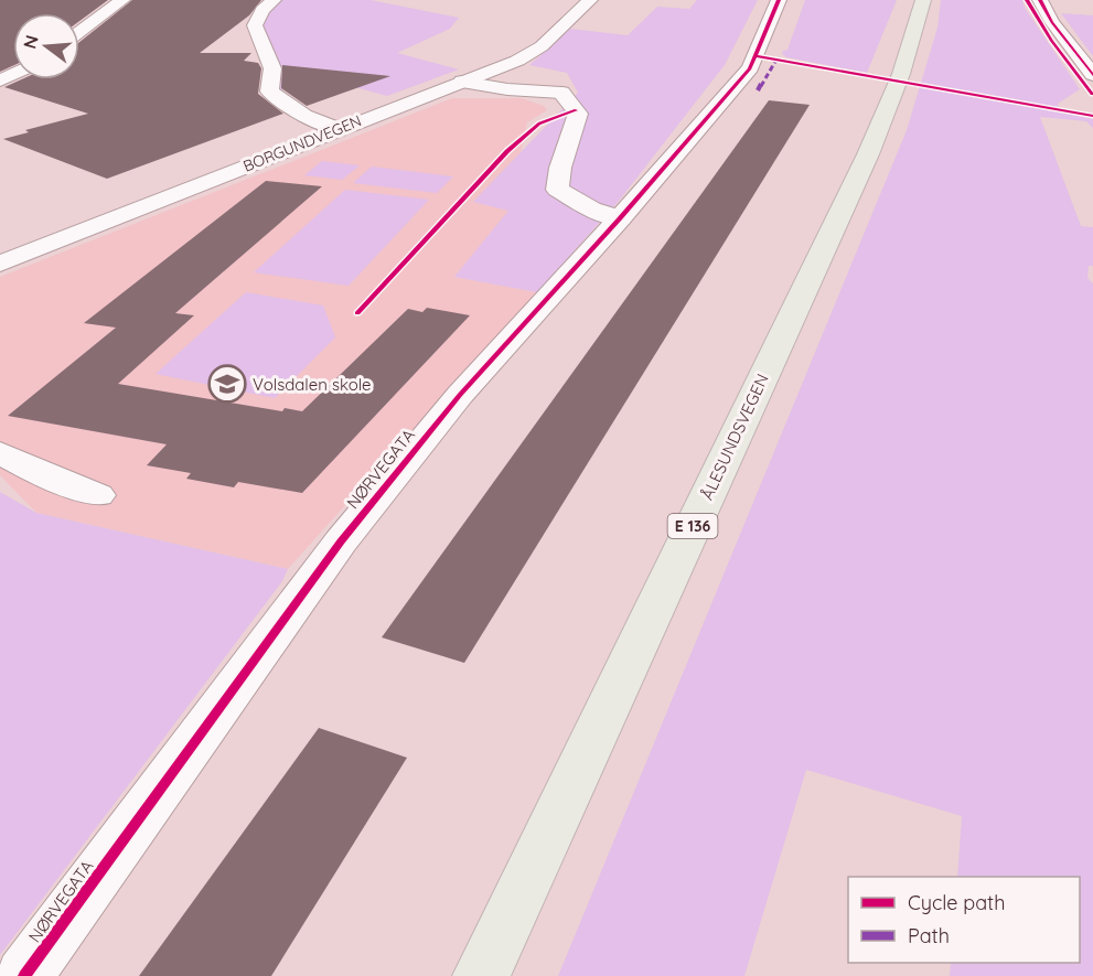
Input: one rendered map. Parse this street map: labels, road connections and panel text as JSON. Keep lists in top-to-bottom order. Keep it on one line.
{"streets":{"highway":["ÅLESUNDSVEGEN","E 136"],"street":["BORGUNDVEGEN","NØRVEGATA"]},"places":{"school or university":["Volsdalen skole"]},"legend":["Cycle path","Path"],"north":"left"}
